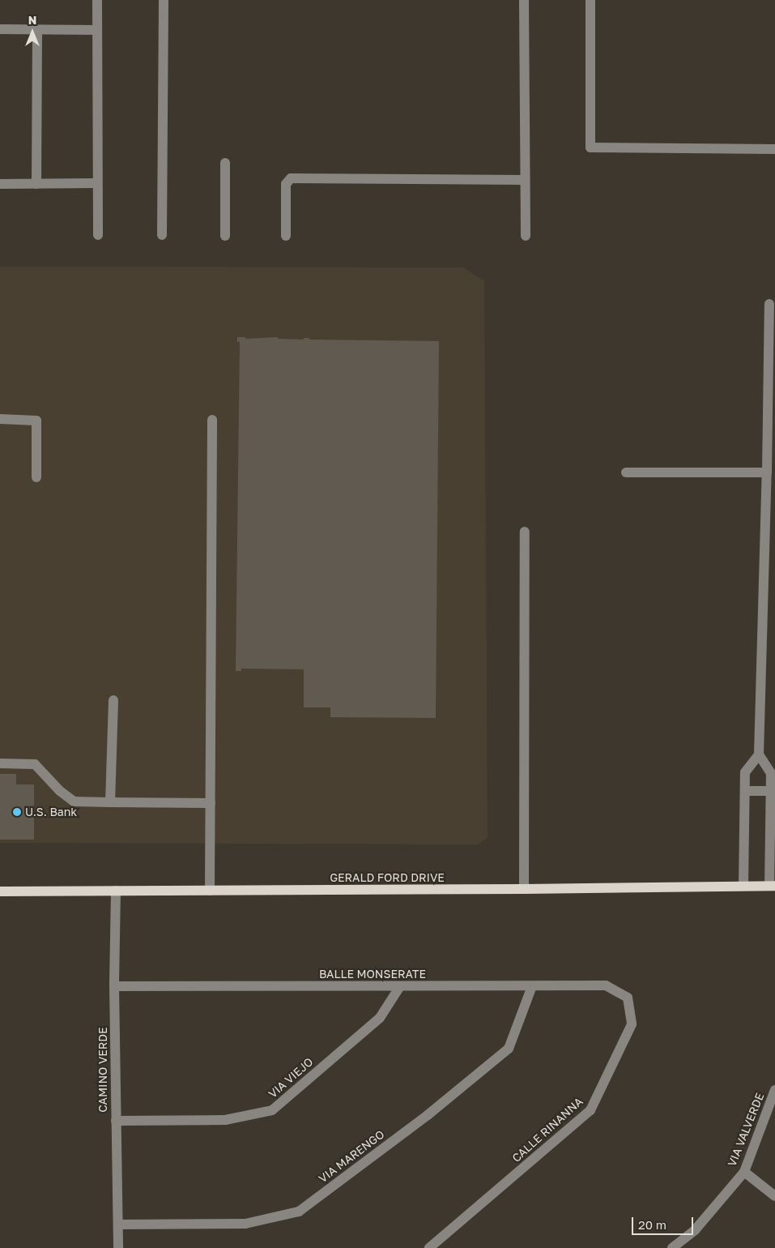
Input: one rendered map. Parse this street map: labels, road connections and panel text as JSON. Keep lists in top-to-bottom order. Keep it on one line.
{"streets":{"main road":["GERALD FORD DRIVE"],"street":["BALLE MONSERATE","CAMINO VERDE","VIA VIEJO","CALLE RINANNA","VIA VALVERDE","VIA MARENGO"]},"crossings":[["GERALD FORD DRIVE","CAMINO VERDE"],["BALLE MONSERATE","CAMINO VERDE"],["BALLE MONSERATE","VIA VIEJO"],["BALLE MONSERATE","CALLE RINANNA"],["BALLE MONSERATE","VIA MARENGO"],["CAMINO VERDE","VIA VIEJO"],["CAMINO VERDE","VIA MARENGO"]],"places":["U.S. Bank"],"scale_bar":"20 m","north":"top"}
